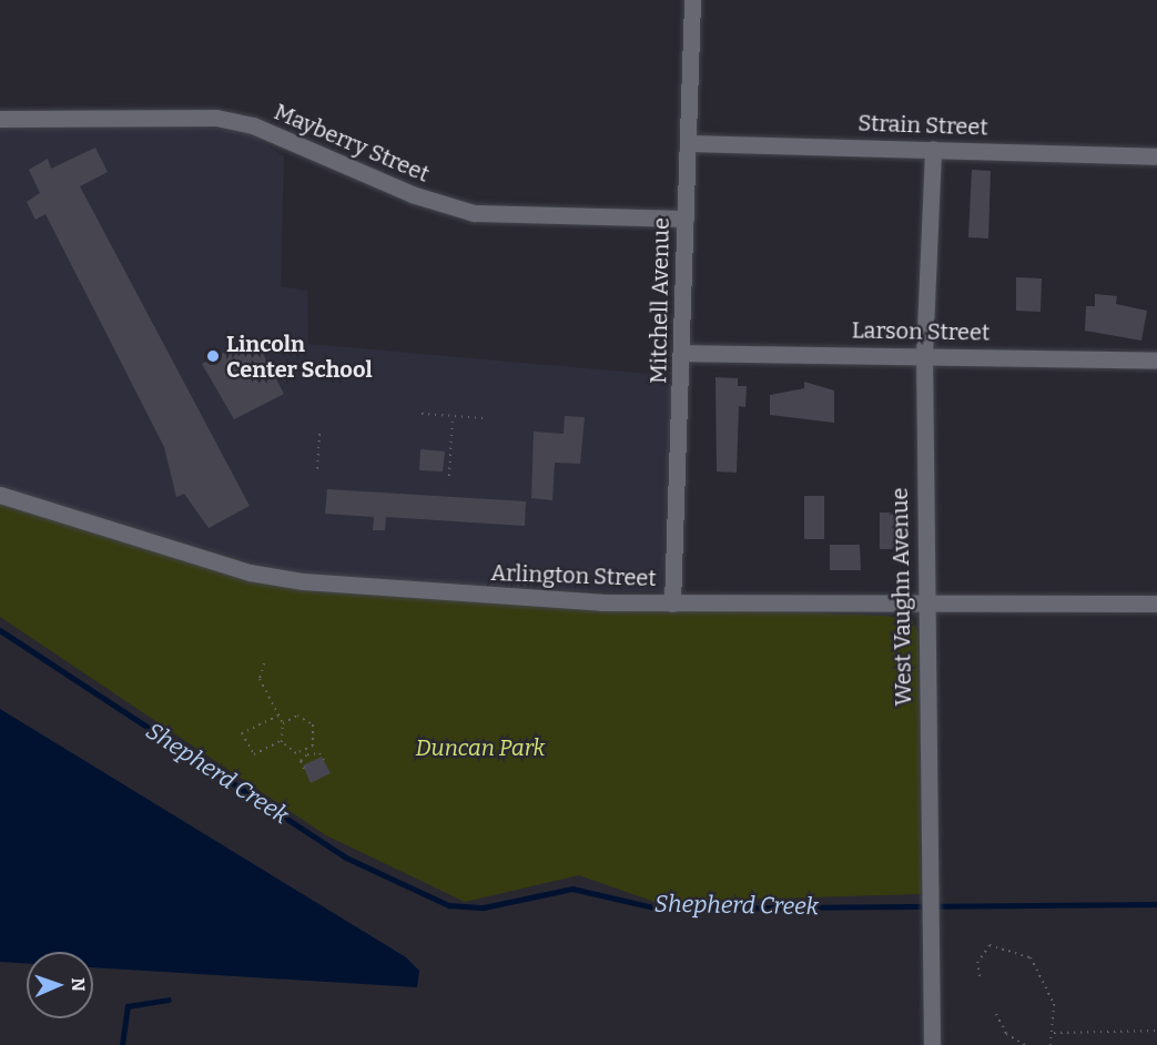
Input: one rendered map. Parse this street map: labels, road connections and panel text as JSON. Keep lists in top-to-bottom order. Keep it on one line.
{"streets":{"street":["Strain Street","Mayberry Street","Mitchell Avenue","Larson Street","Arlington Street","West Vaughn Avenue"]},"crossings":[["Strain Street","Mitchell Avenue"],["Strain Street","West Vaughn Avenue"],["Mayberry Street","Mitchell Avenue"],["Mitchell Avenue","Larson Street"],["Mitchell Avenue","Arlington Street"],["Larson Street","West Vaughn Avenue"],["Arlington Street","West Vaughn Avenue"]],"water":["Shepherd Creek"],"parks":["Duncan Park"],"places":["Lincoln Center School"],"north":"right"}
